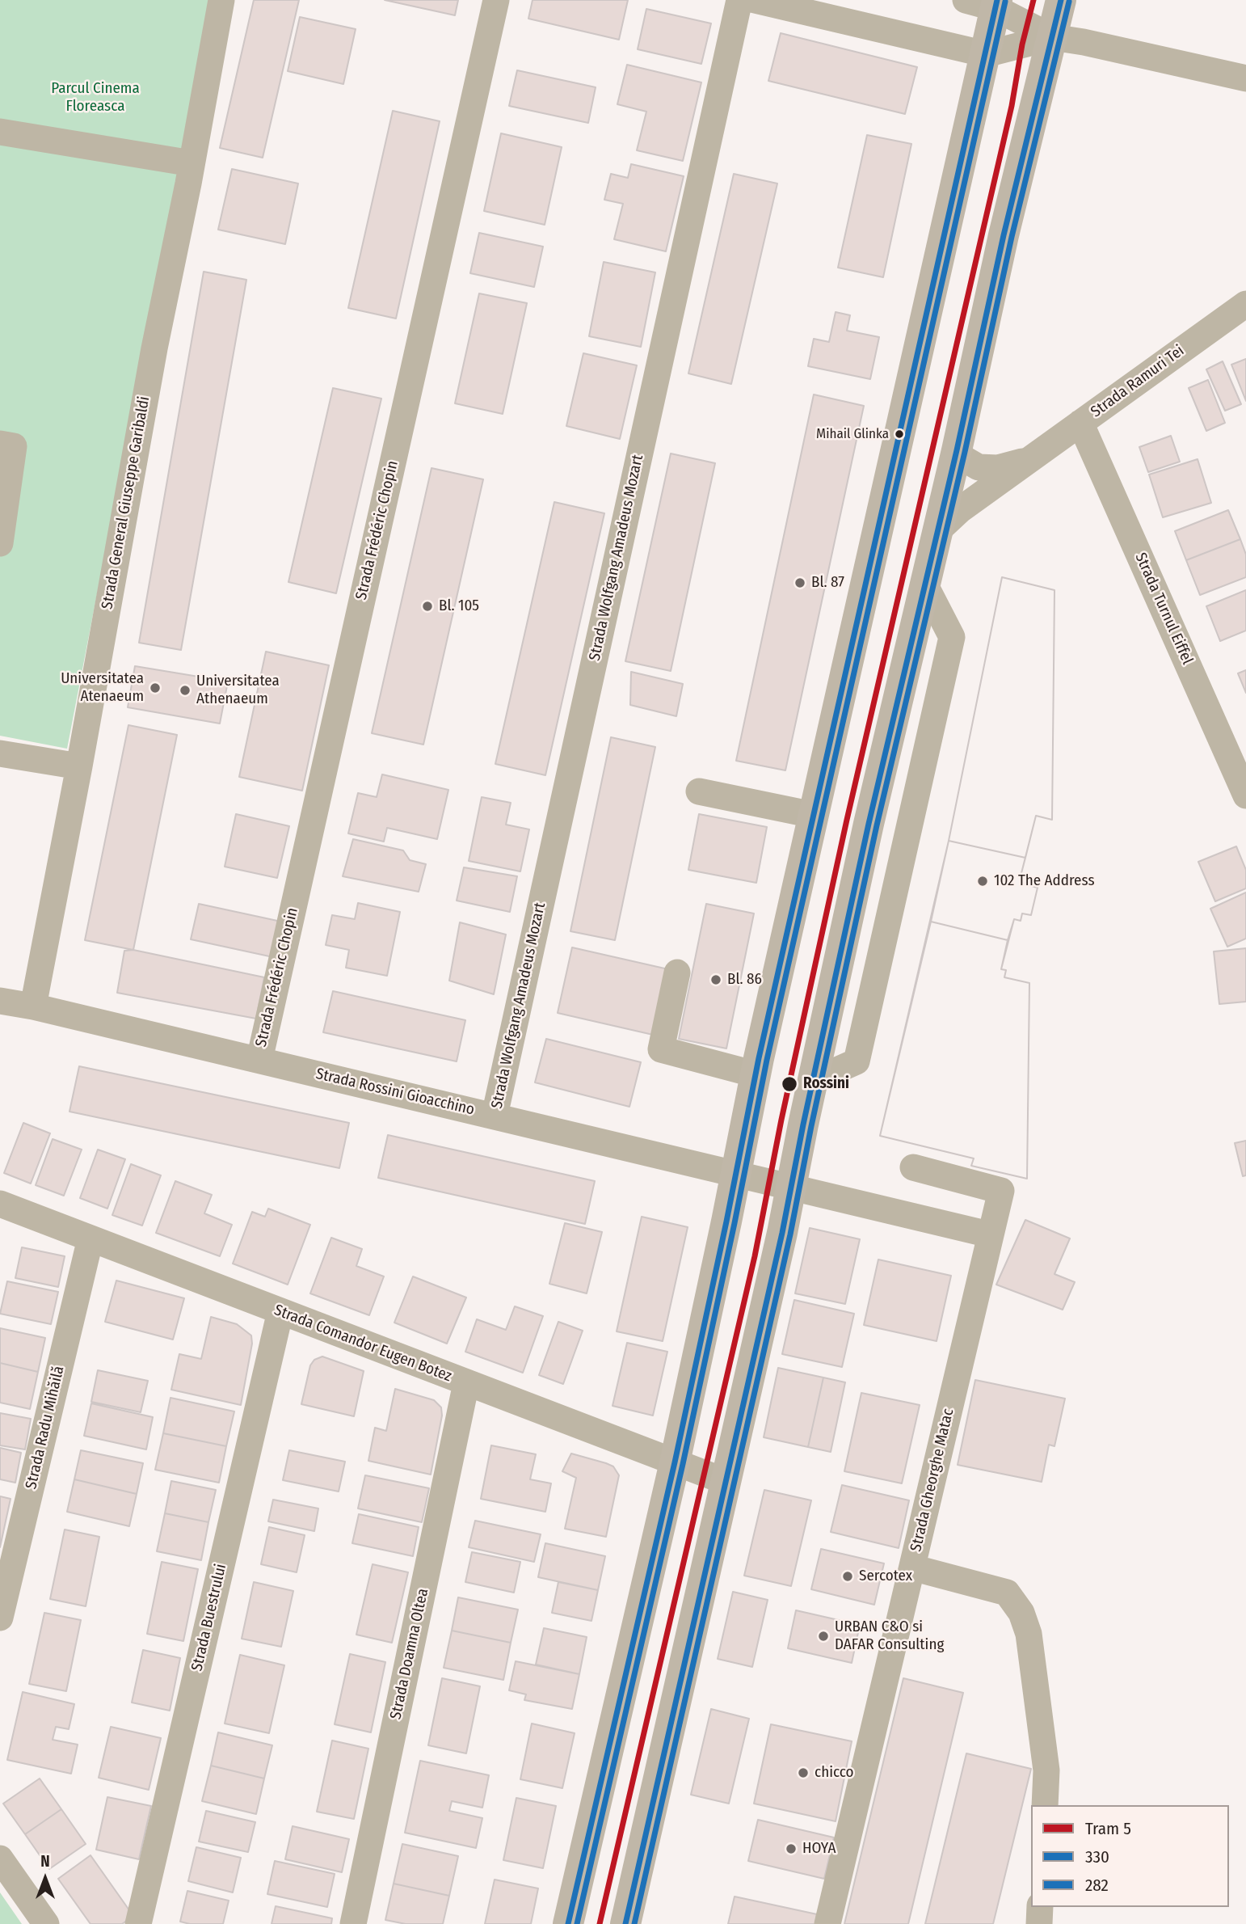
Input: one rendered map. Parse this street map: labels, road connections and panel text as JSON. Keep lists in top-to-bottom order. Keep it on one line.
{"streets":{"street":["Strada Ramuri Tei","Strada General Giuseppe Garibaldi","Strada Frédéric Chopin","Strada Wolfgang Amadeus Mozart","Strada Turnul Eiffel","Strada Rossini Gioacchino","Strada Comandor Eugen Botez","Strada Radu Mihăilă","Strada Gheorghe Matac","Strada Buestrului","Strada Doamna Oltea"]},"crossings":[["Strada Ramuri Tei","Strada Turnul Eiffel"],["Strada General Giuseppe Garibaldi","Strada Rossini Gioacchino"],["Strada Frédéric Chopin","Strada Rossini Gioacchino"],["Strada Wolfgang Amadeus Mozart","Strada Rossini Gioacchino"],["Strada Comandor Eugen Botez","Strada Radu Mihăilă"],["Strada Comandor Eugen Botez","Strada Buestrului"],["Strada Comandor Eugen Botez","Strada Doamna Oltea"]],"parks":["Parcul Cinema Floreasca"],"places":["Mihail Glinka","Bl. 87","Bl. 105","Universitatea Atenaeum","Universitatea Athenaeum","102 The Address","Bl. 86","Rossini","Sercotex","URBAN C&O si DAFAR Consulting","chicco","HOYA"],"lines":["tram line 5","transit line 330","transit line 282"],"legend":["Tram 5","330","282"],"north":"top"}
